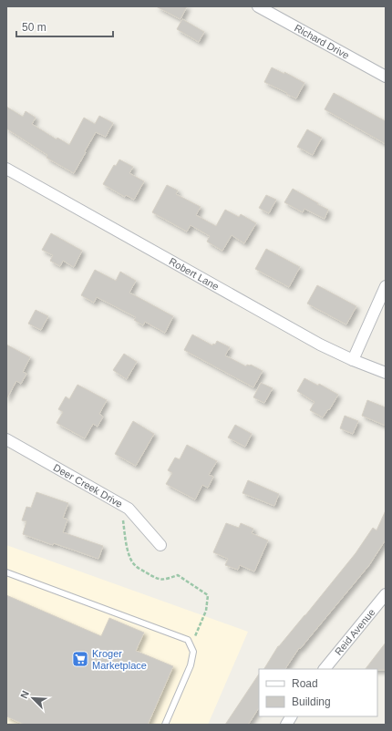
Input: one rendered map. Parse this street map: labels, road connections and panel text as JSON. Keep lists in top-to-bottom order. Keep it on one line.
{"streets":{"street":["Richard Drive","Robert Lane","Deer Creek Drive","Reid Avenue"]},"places":{"supermarket":["Kroger Marketplace"]},"legend":["Road","Building"],"scale_bar":"50 m","north":"top left"}
